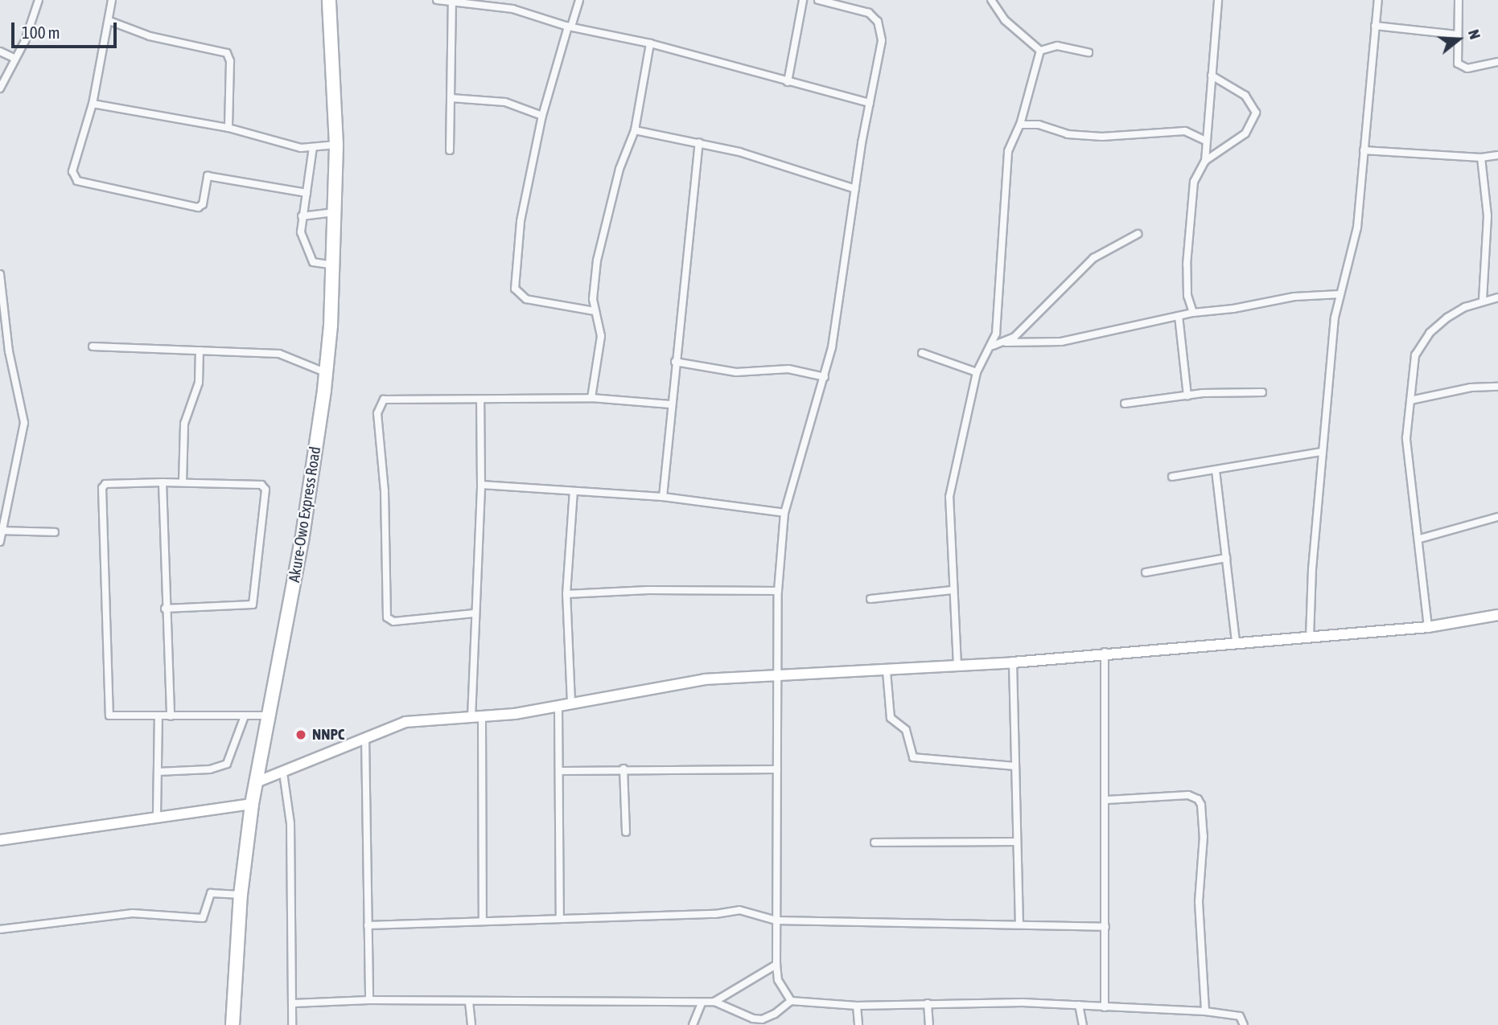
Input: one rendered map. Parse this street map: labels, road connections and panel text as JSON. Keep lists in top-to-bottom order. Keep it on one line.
{"streets":{"highway":["Akure-Owo Express Road"]},"places":["NNPC"],"scale_bar":"100 m","north":"right"}
